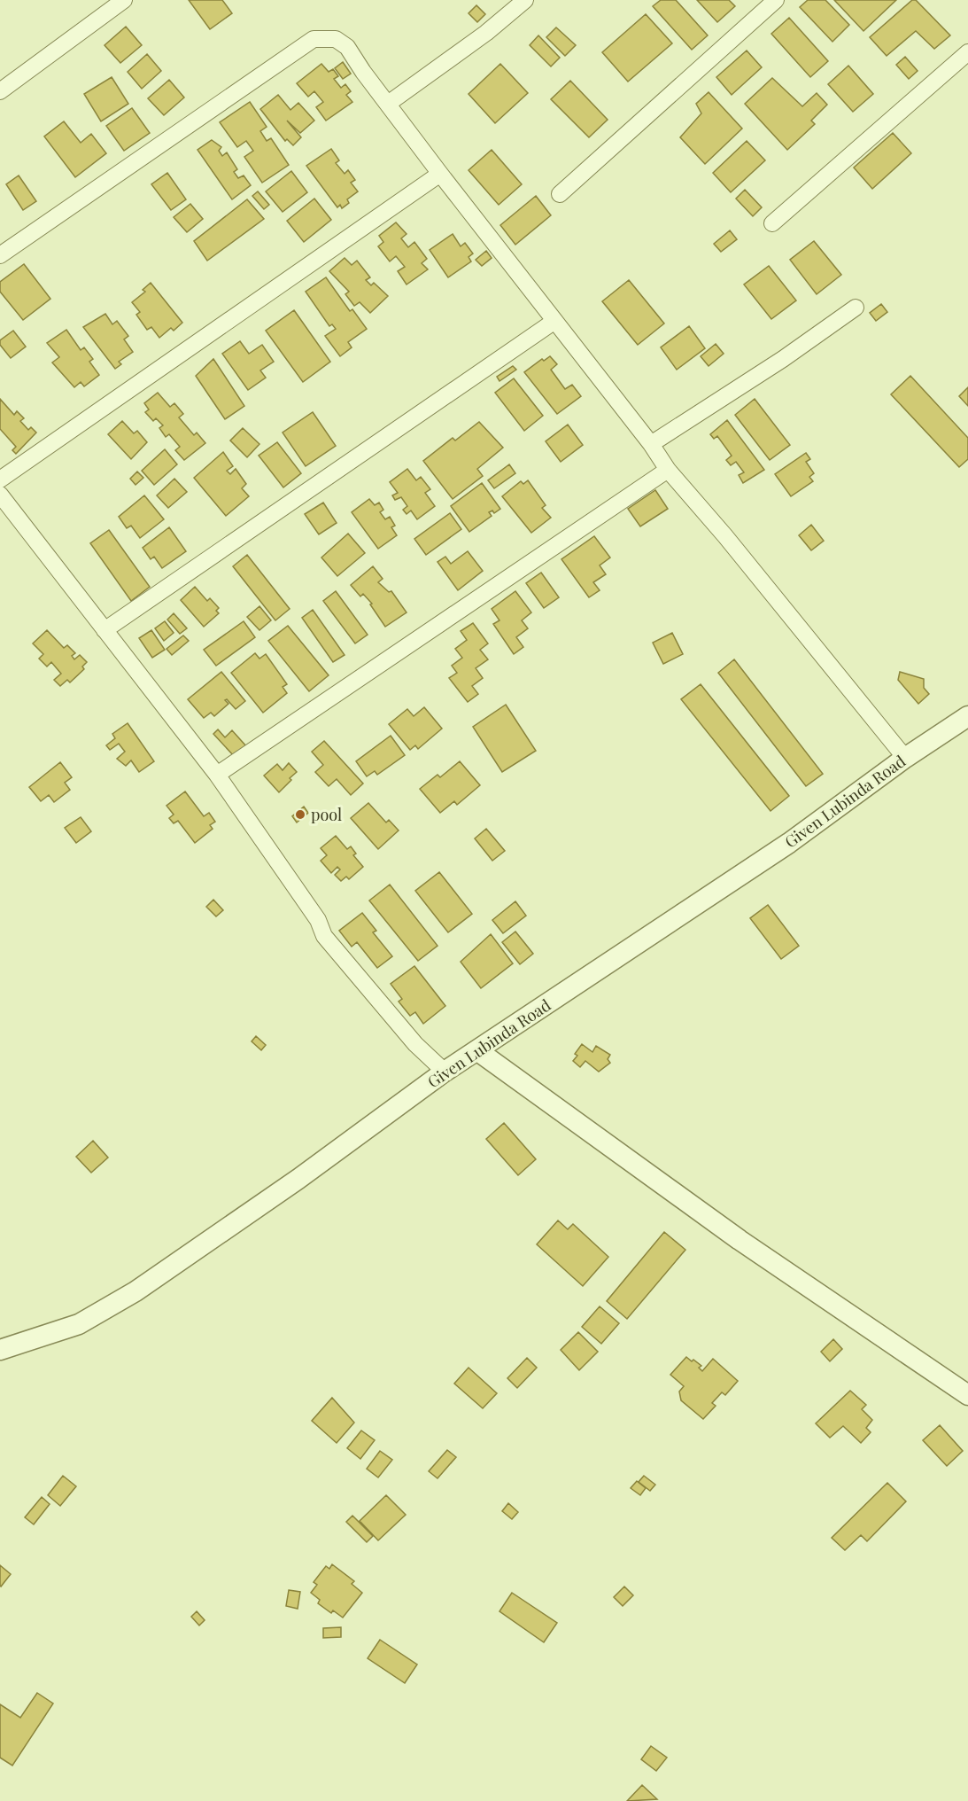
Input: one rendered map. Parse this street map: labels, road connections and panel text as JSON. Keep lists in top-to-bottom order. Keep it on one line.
{"streets":{"street":["Given Lubinda Road"]},"places":["pool"]}
